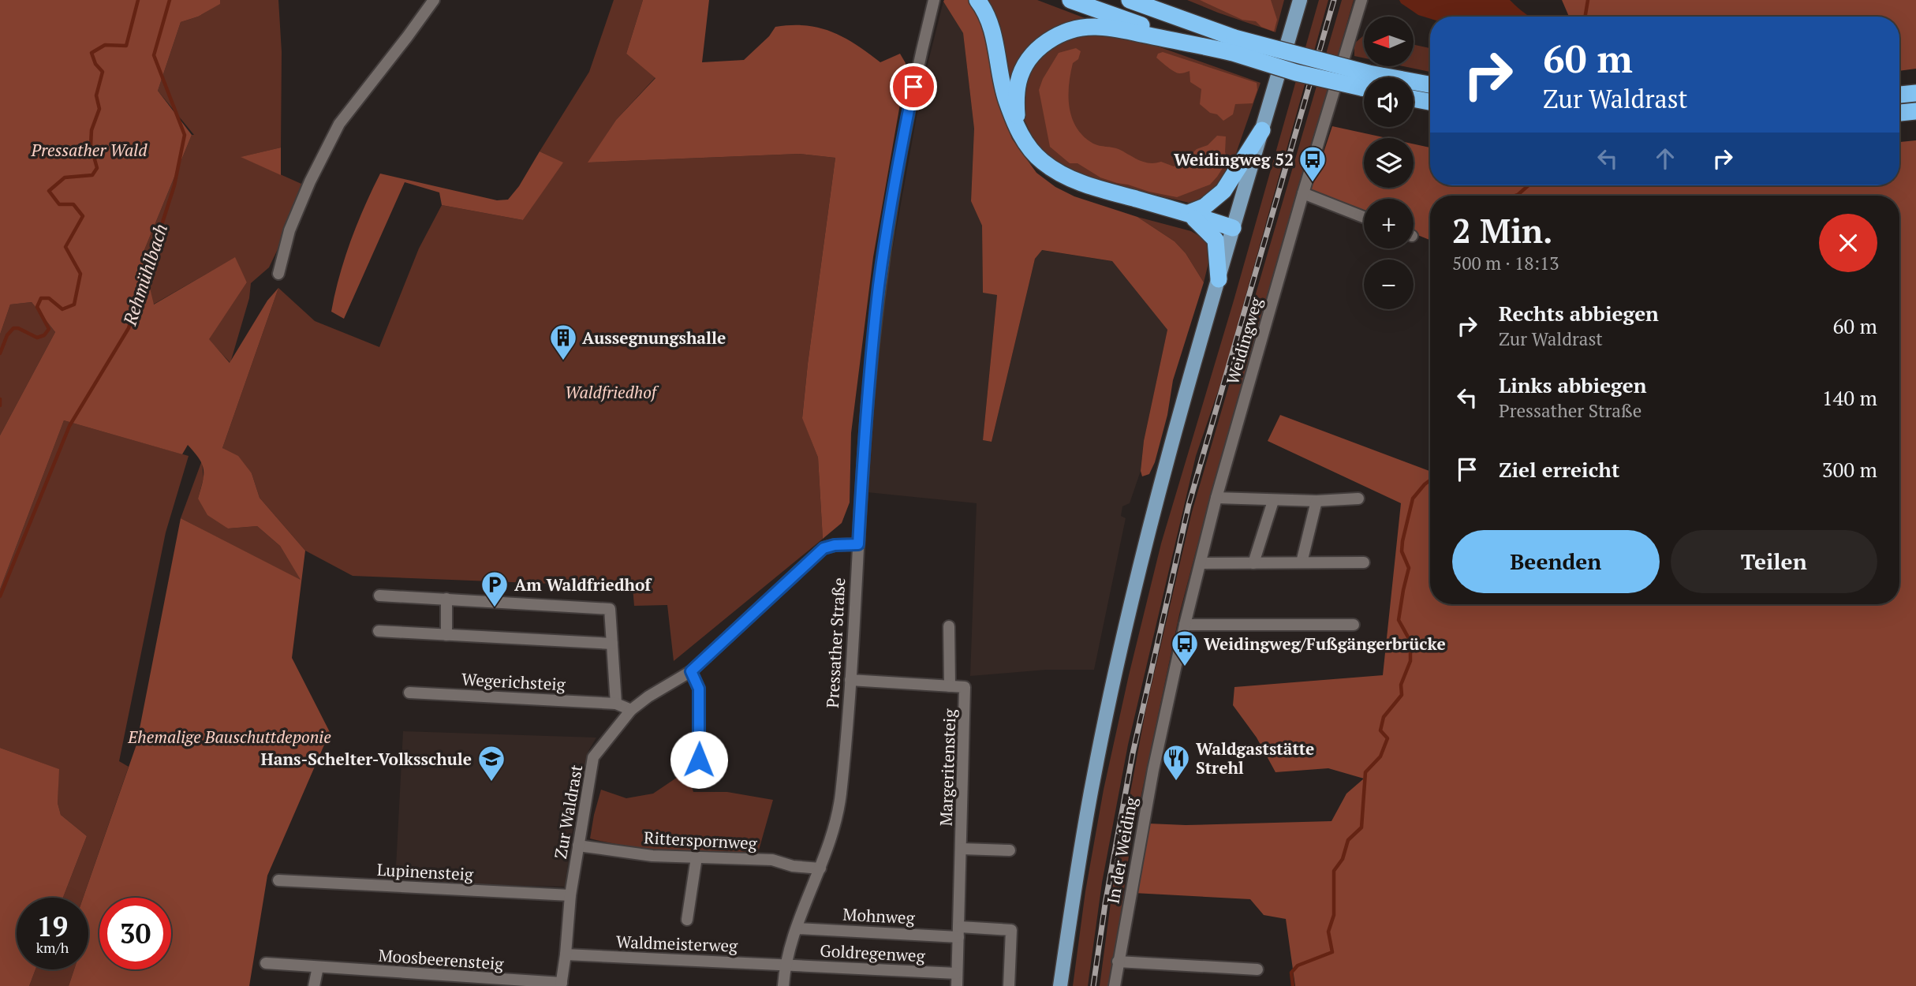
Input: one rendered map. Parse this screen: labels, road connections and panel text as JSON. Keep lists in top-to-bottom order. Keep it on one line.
{"streets":{"street":["Weidingweg","Pressather Straße","Wegerichsteig","Margeritensteig","Zur Waldrast","Ritterspornweg","In der Weiding","Lupinensteig","Mohnweg","Waldmeisterweg","Goldregenweg","Moosbeerensteig"]},"crossings":[["Weidingweg","In der Weiding"],["Pressather Straße","Zur Waldrast"],["Pressather Straße","Ritterspornweg"],["Pressather Straße","Mohnweg"],["Pressather Straße","Waldmeisterweg"],["Pressather Straße","Goldregenweg"],["Margeritensteig","Mohnweg"],["Margeritensteig","Goldregenweg"],["Zur Waldrast","Ritterspornweg"],["Zur Waldrast","Lupinensteig"],["Zur Waldrast","Waldmeisterweg"],["Zur Waldrast","Moosbeerensteig"],["Waldmeisterweg","Goldregenweg"]],"water":["Rehmühlbach"],"parks":["Pressather Wald","Waldfriedhof","Ehemalige Bauschuttdeponie"],"places":{"bus stop":["Weidingweg 52","Weidingweg/Fußgängerbrücke"],"building":["Aussegnungshalle"],"parking":["Am Waldfriedhof"],"restaurant":["Waldgaststätte Strehl"],"school or university":["Hans-Schelter-Volksschule"]},"north":"left","page":{"map_buttons":["+","−"],"turn":["60 m","Zur Waldrast"],"heading":["2 Min.","500 m · 18:13"],"list":[{"name":"Rechts abbiegen","note":"Zur Waldrast","value":"60 m"},{"name":"Links abbiegen","note":"Pressather Straße","value":"140 m"},{"name":"Ziel erreicht","value":"300 m"}],"buttons":["Beenden","Teilen"],"speed":"19 km/h","limit":"30"}}
